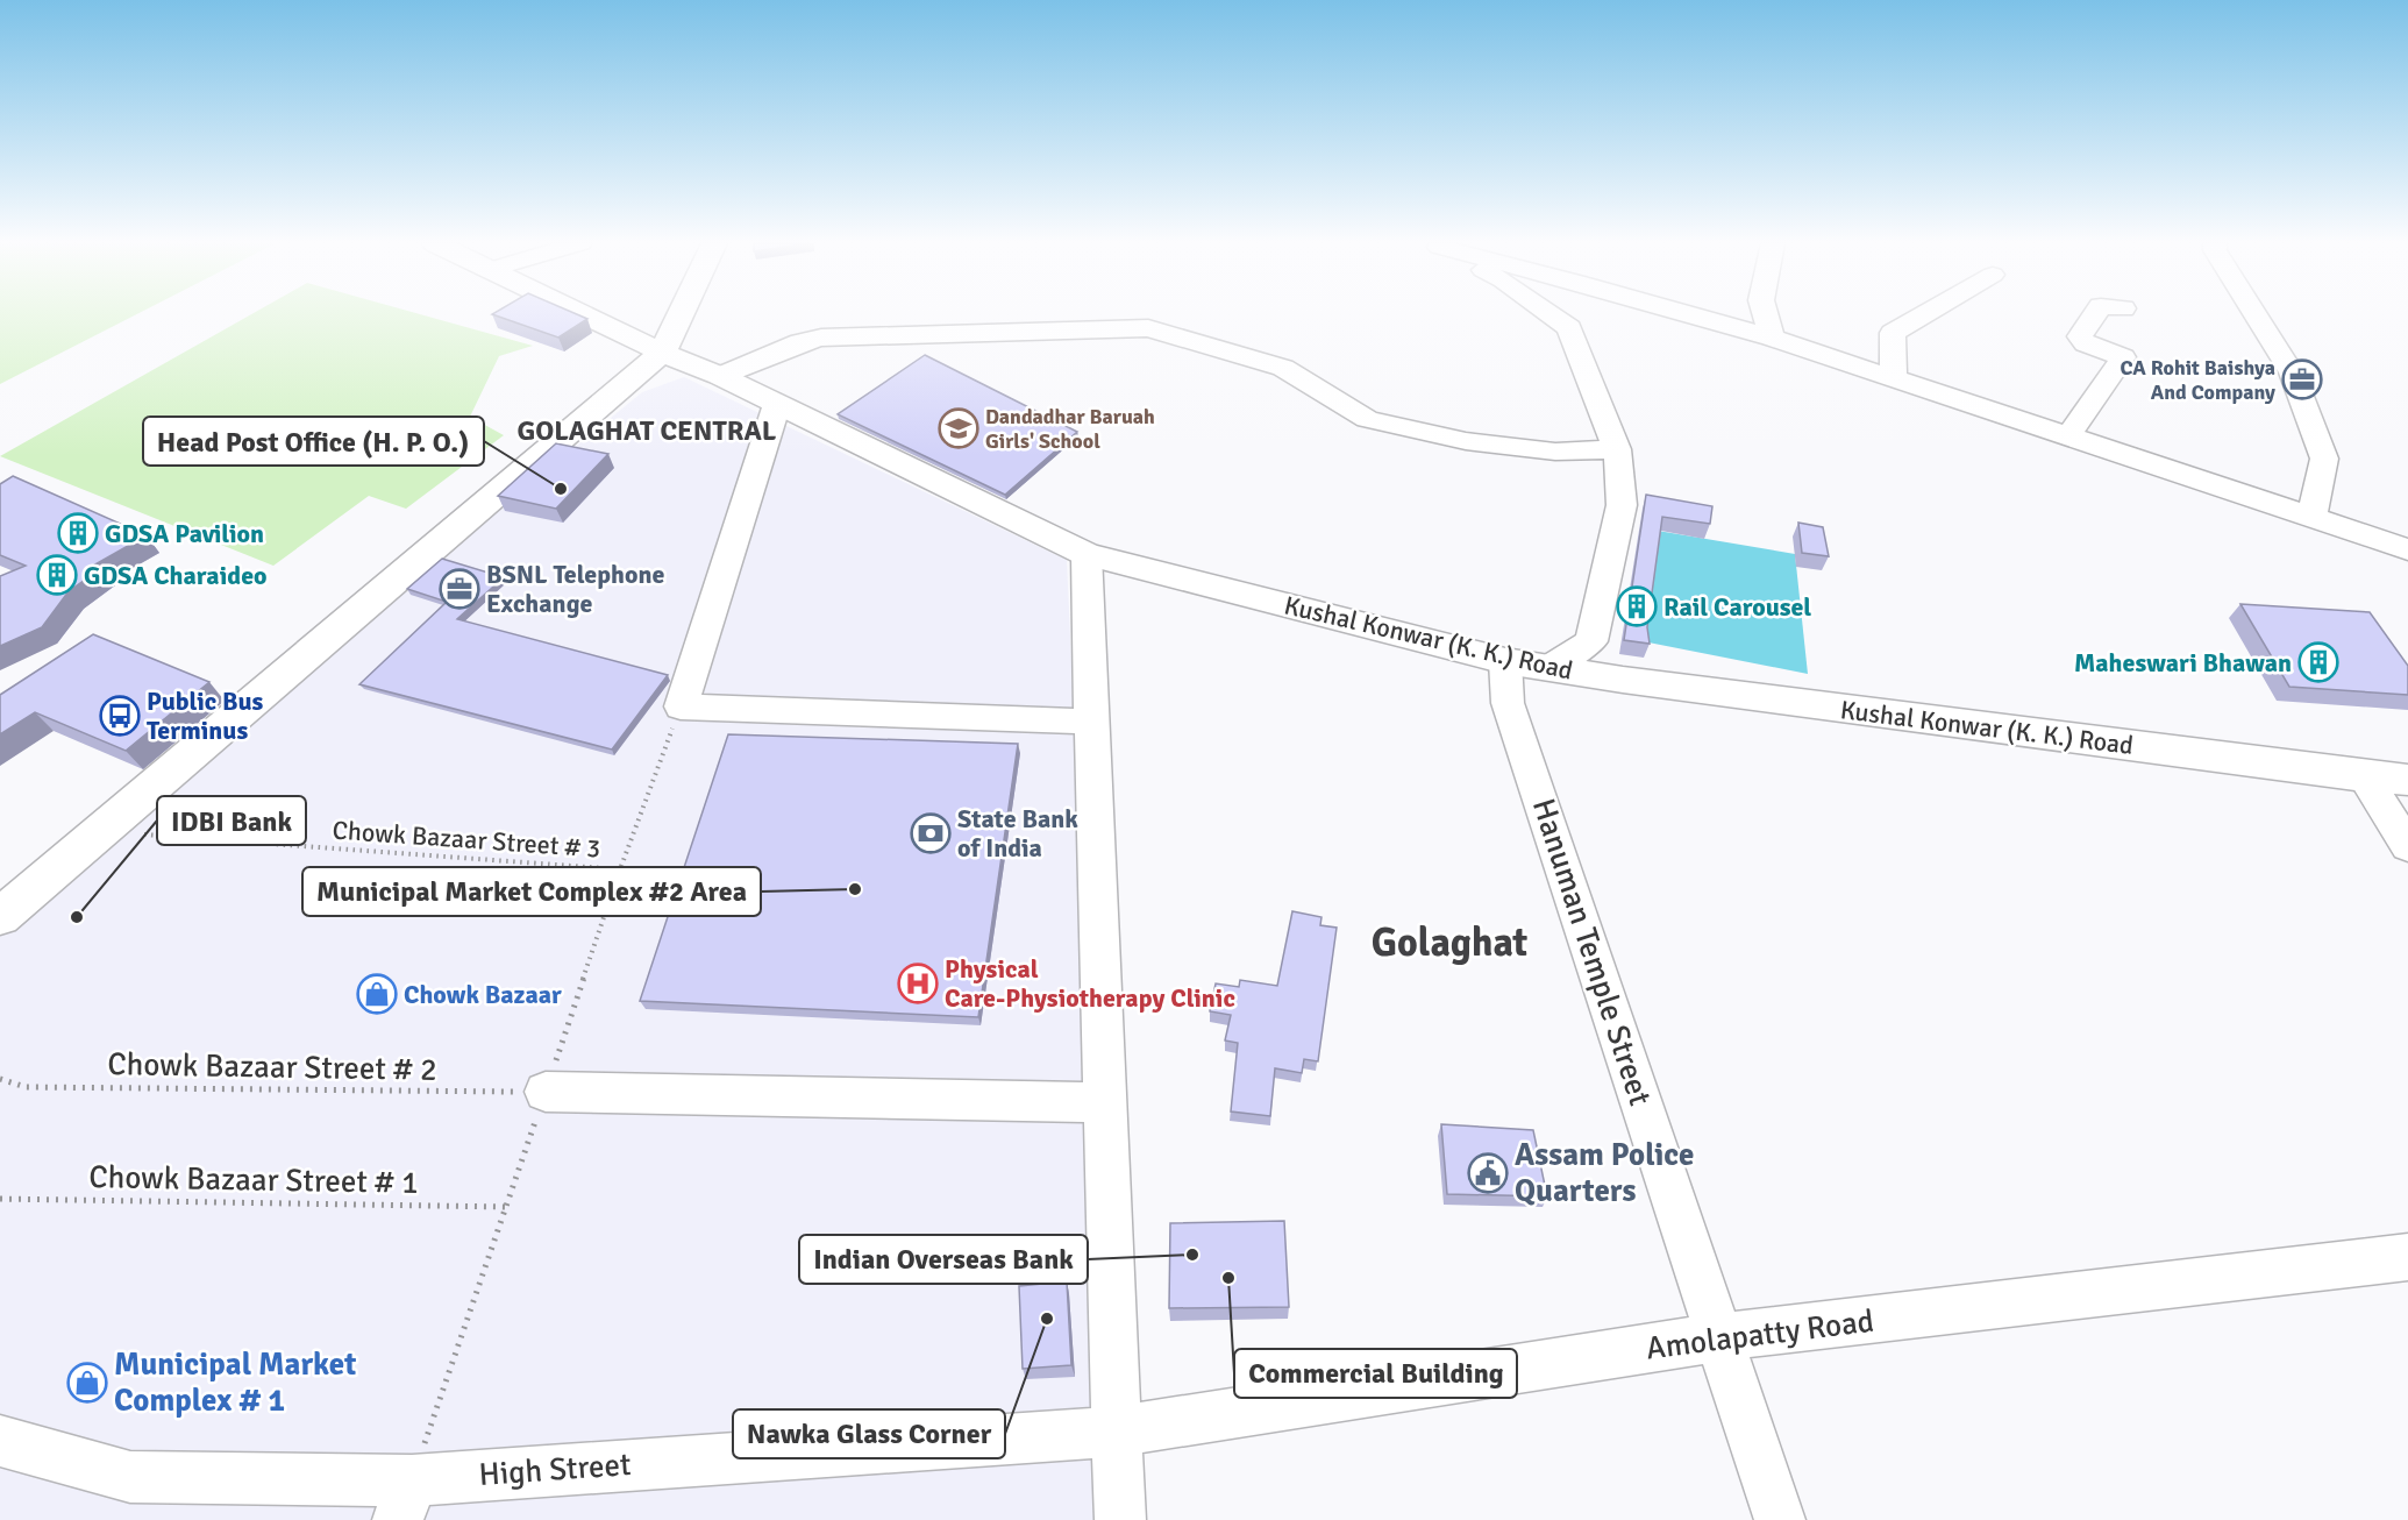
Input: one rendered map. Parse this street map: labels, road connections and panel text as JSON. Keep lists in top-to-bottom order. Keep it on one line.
{"streets":{"main road":["Kushal Konwar (K. K.) Road"],"street":["Hanuman Temple Street","Amolapatty Road","High Street"],"path":["Chowk Bazaar Street # 3","Chowk Bazaar Street # 2","Chowk Bazaar Street # 1"]},"crossings":[["Kushal Konwar (K. K.) Road","Hanuman Temple Street"],["Hanuman Temple Street","Amolapatty Road"],["Amolapatty Road","High Street"]],"districts":["GOLAGHAT CENTRAL","Golaghat"],"places":{"office":["CA Rohit Baishya And Company","BSNL Telephone Exchange"],"school or university":["Dandadhar Baruah Girls' School"],"other":["Head Post Office (H. P. O.)","Municipal Market Complex #2 Area","IDBI Bank","Indian Overseas Bank","Commercial Building","Nawka Glass Corner"],"building":["GDSA Pavilion","GDSA Charaideo","Rail Carousel","Maheswari Bhawan"],"bus stop":["Public Bus Terminus"],"bank":["State Bank of India"],"hospital":["Physical Care-Physiotherapy Clinic"],"shop":["Chowk Bazaar","Municipal Market Complex # 1"],"public building":["Assam Police Quarters"]}}
